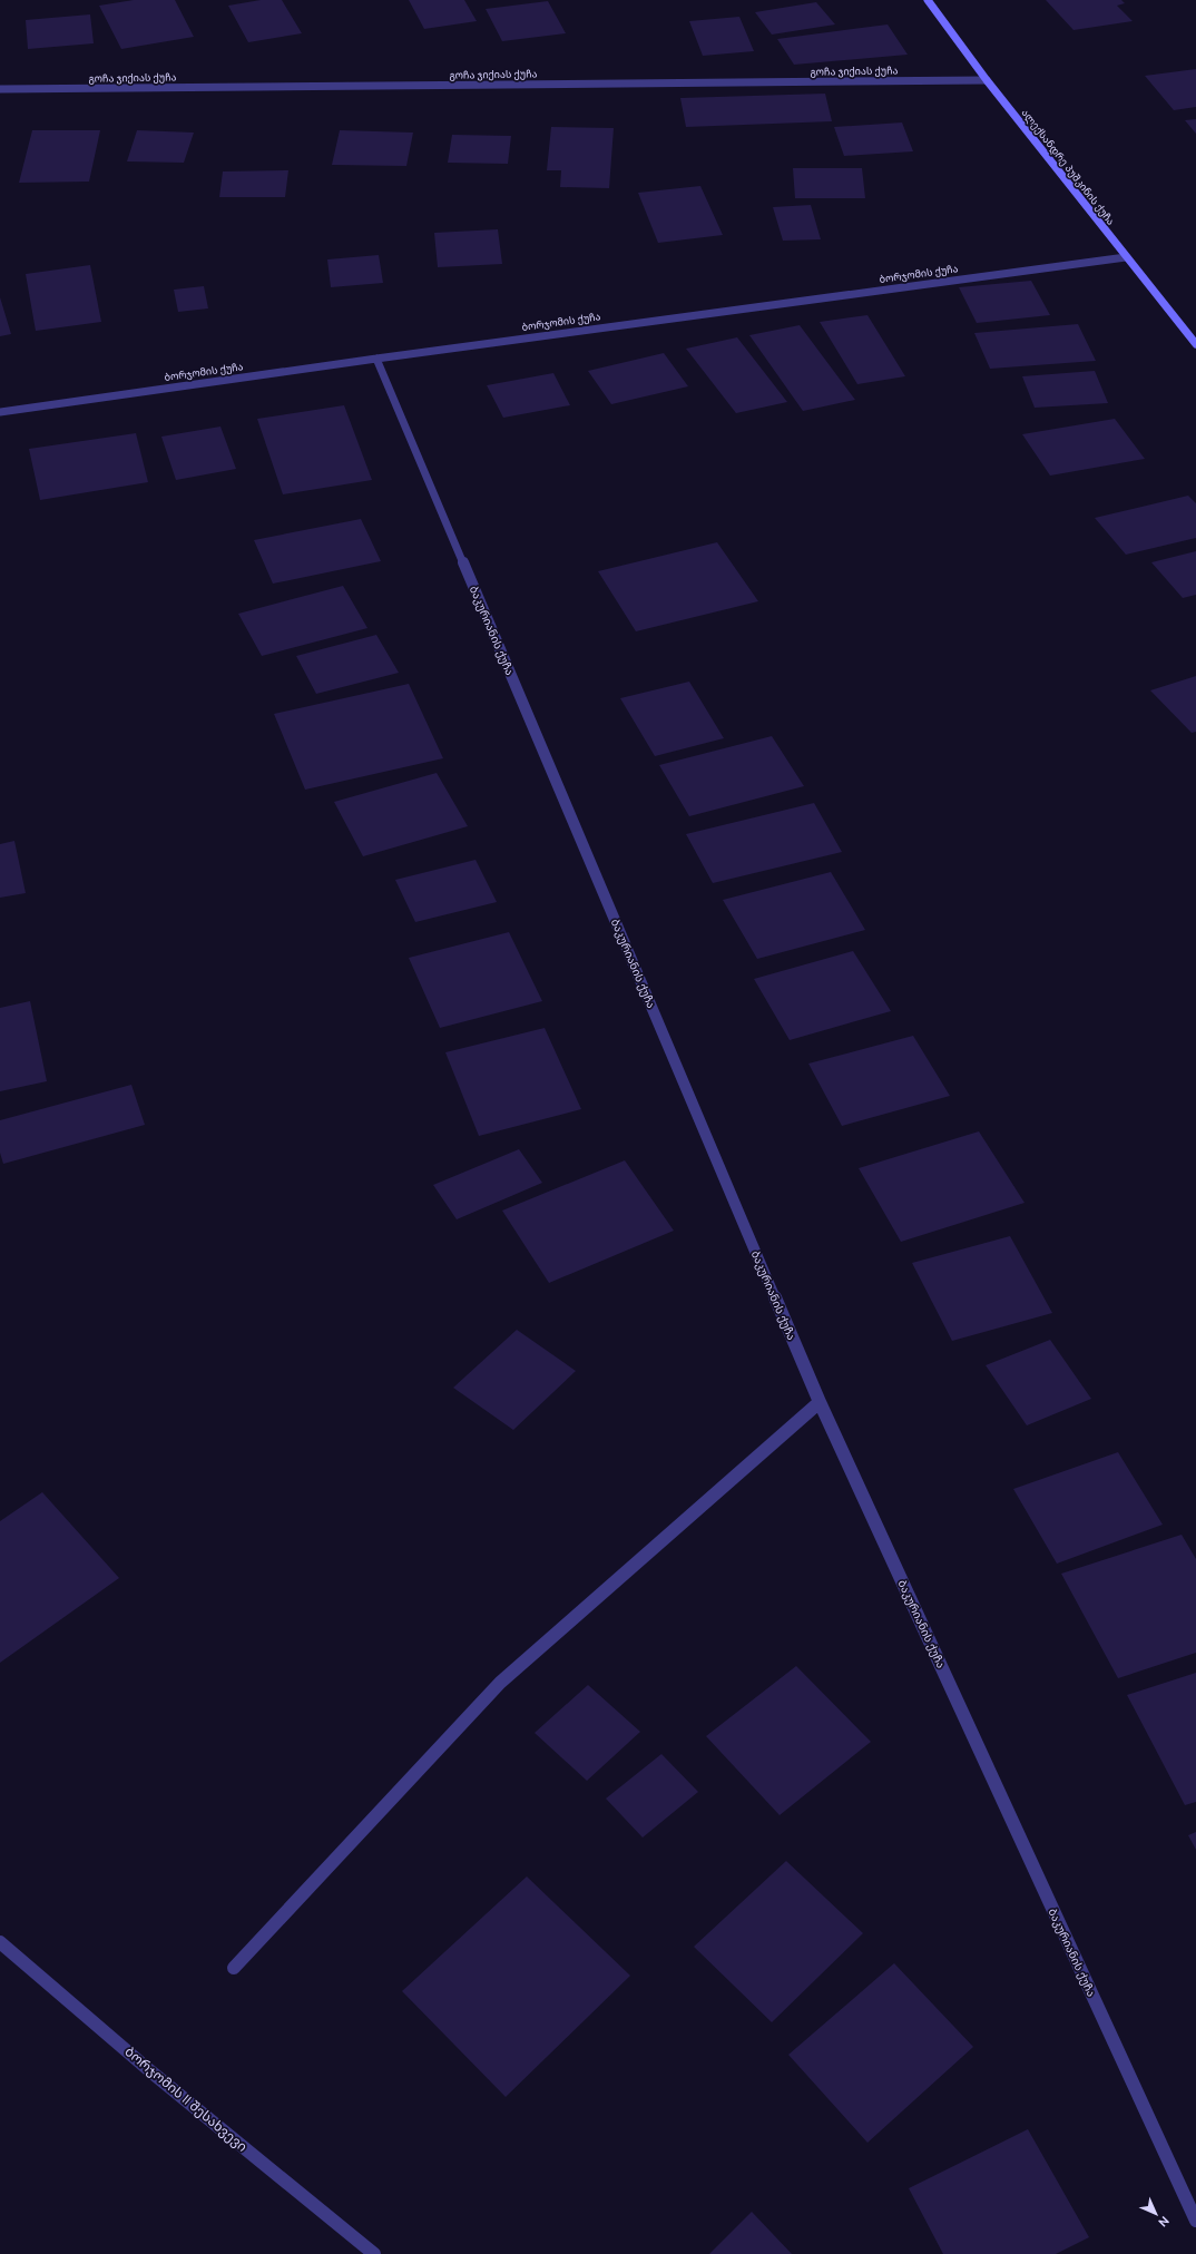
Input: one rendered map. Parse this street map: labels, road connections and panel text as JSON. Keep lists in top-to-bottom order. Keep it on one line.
{"streets":{"street":["გოჩა ჯიქიას ქუჩა","ალექსანდრე პუშკინის ქუჩა","ბორჯომის ქუჩა","ბაკურიანის ქუჩა","ბორჯომის II შესახვევი"]},"crossings":[["გოჩა ჯიქიას ქუჩა","ალექსანდრე პუშკინის ქუჩა"],["ალექსანდრე პუშკინის ქუჩა","ბორჯომის ქუჩა"],["ბორჯომის ქუჩა","ბაკურიანის ქუჩა"]],"north":"bottom right"}
